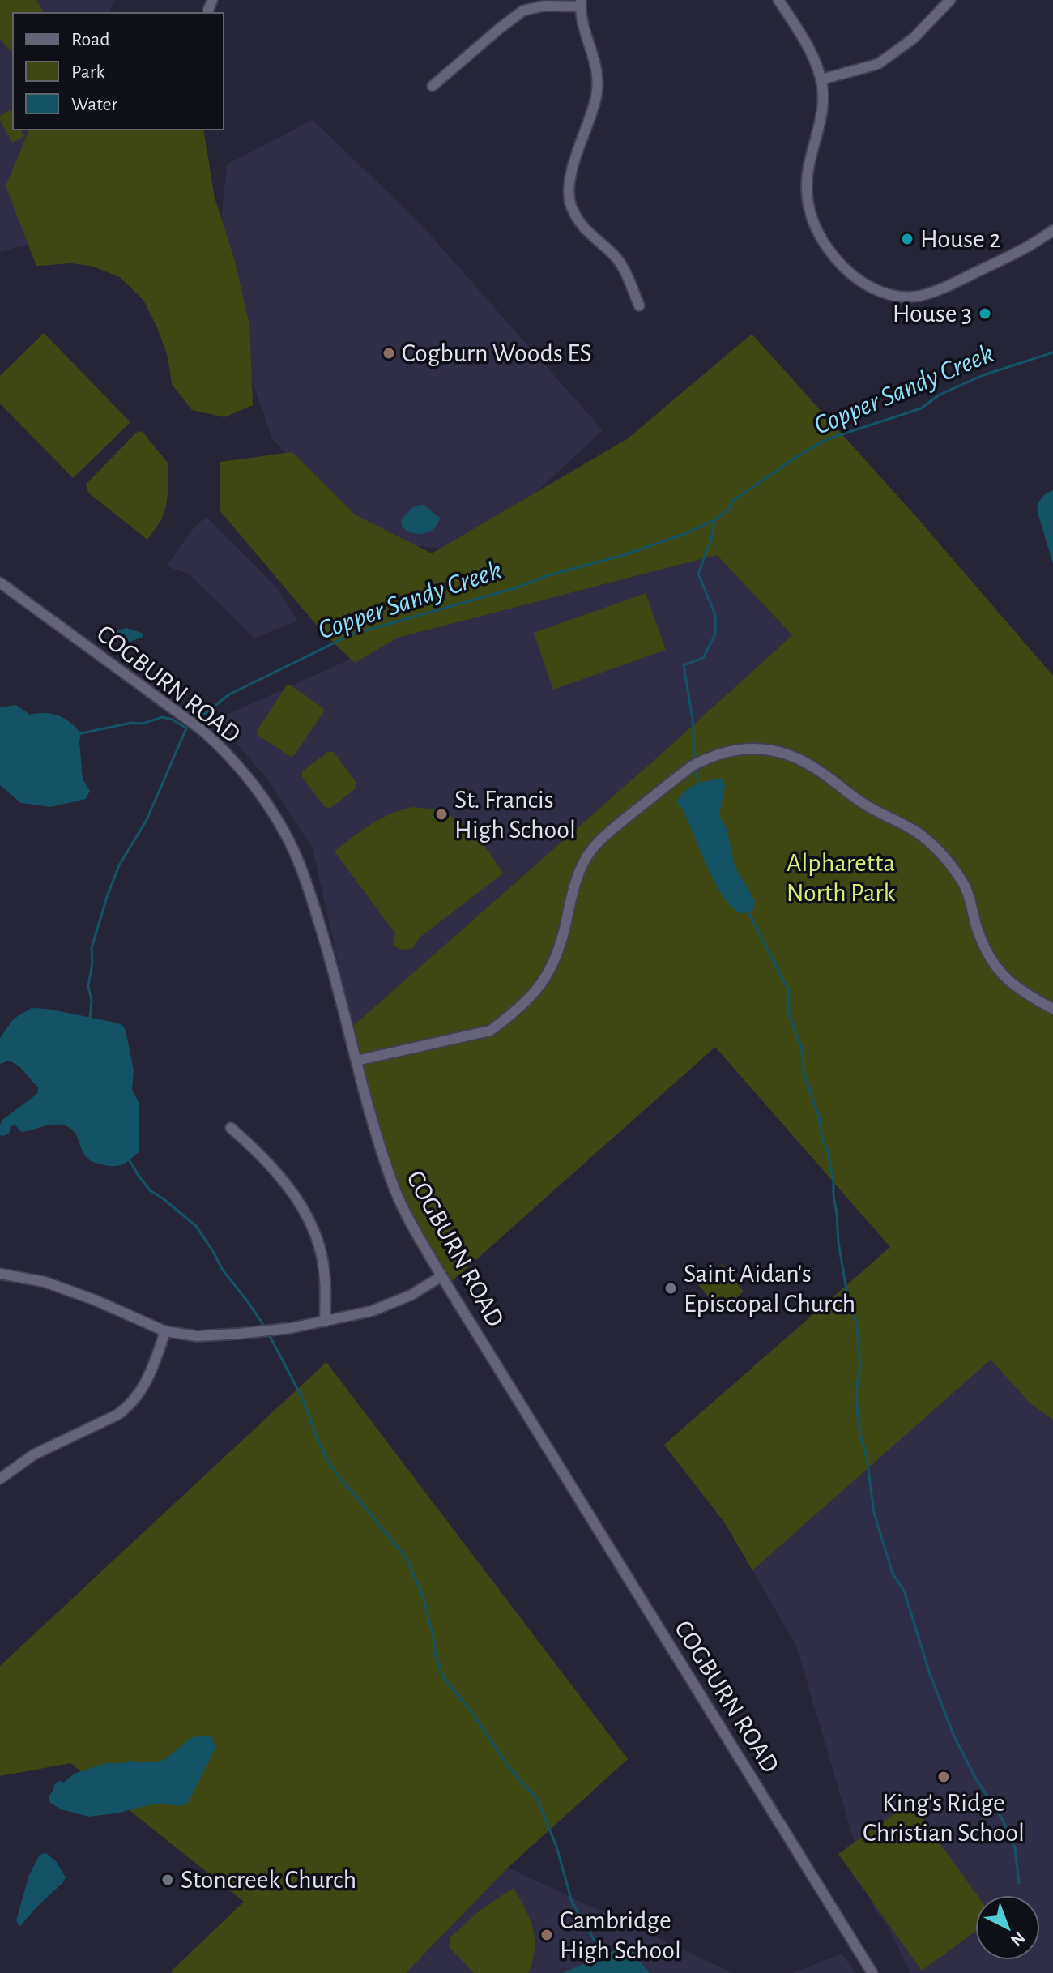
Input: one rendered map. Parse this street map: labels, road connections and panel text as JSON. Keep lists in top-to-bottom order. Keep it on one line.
{"streets":{"street":["COGBURN ROAD"]},"water":["Copper Sandy Creek"],"parks":["Alpharetta North Park"],"places":["House 2","House 3","Cogburn Woods ES","St. Francis High School","Saint Aidan's Episcopal Church","King's Ridge Christian School","Stoncreek Church","Cambridge High School"],"legend":["Road","Park","Water"],"north":"bottom right"}
